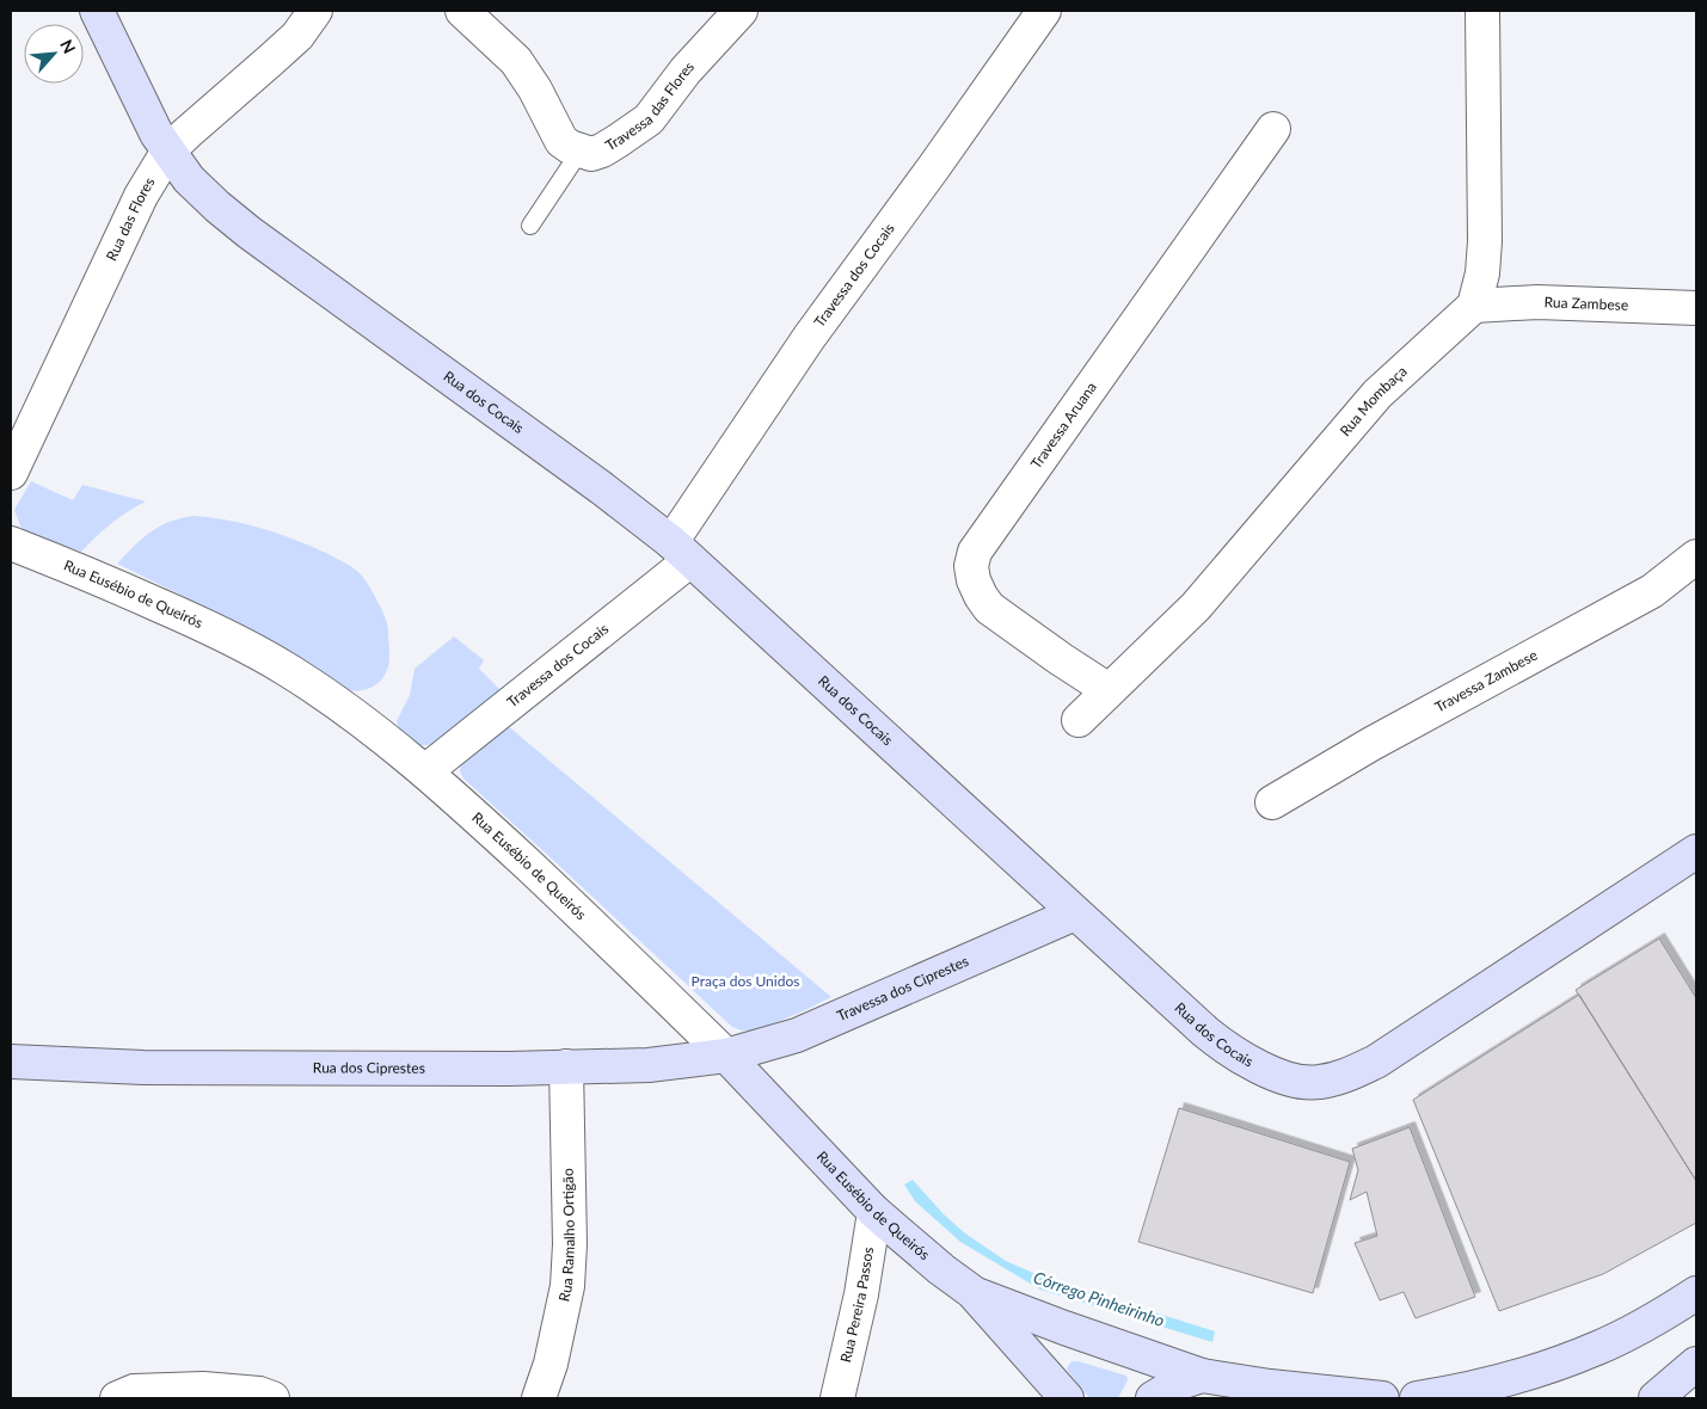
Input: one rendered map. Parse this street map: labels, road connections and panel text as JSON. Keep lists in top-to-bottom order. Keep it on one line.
{"streets":{"street":["Travessa das Flores","Rua das Flores","Travessa dos Cocais","Rua Zambese","Rua Mombaça","Rua dos Cocais","Travessa Aruana","Rua Eusébio de Queirós","Travessa Zambese","Travessa dos Ciprestes","Rua dos Ciprestes","Rua Ramalho Ortigão","Rua Pereira Passos"]},"crossings":[["Rua das Flores","Rua dos Cocais"],["Travessa dos Cocais","Rua dos Cocais"],["Travessa dos Cocais","Rua Eusébio de Queirós"],["Rua Zambese","Rua Mombaça"],["Rua Mombaça","Travessa Aruana"],["Rua dos Cocais","Travessa dos Ciprestes"],["Rua Eusébio de Queirós","Travessa dos Ciprestes"],["Rua Eusébio de Queirós","Rua dos Ciprestes"],["Rua Eusébio de Queirós","Rua Pereira Passos"],["Travessa dos Ciprestes","Rua dos Ciprestes"],["Rua dos Ciprestes","Rua Ramalho Ortigão"]],"water":["Córrego Pinheirinho"],"parks":["Praça dos Unidos"],"north":"top right"}
